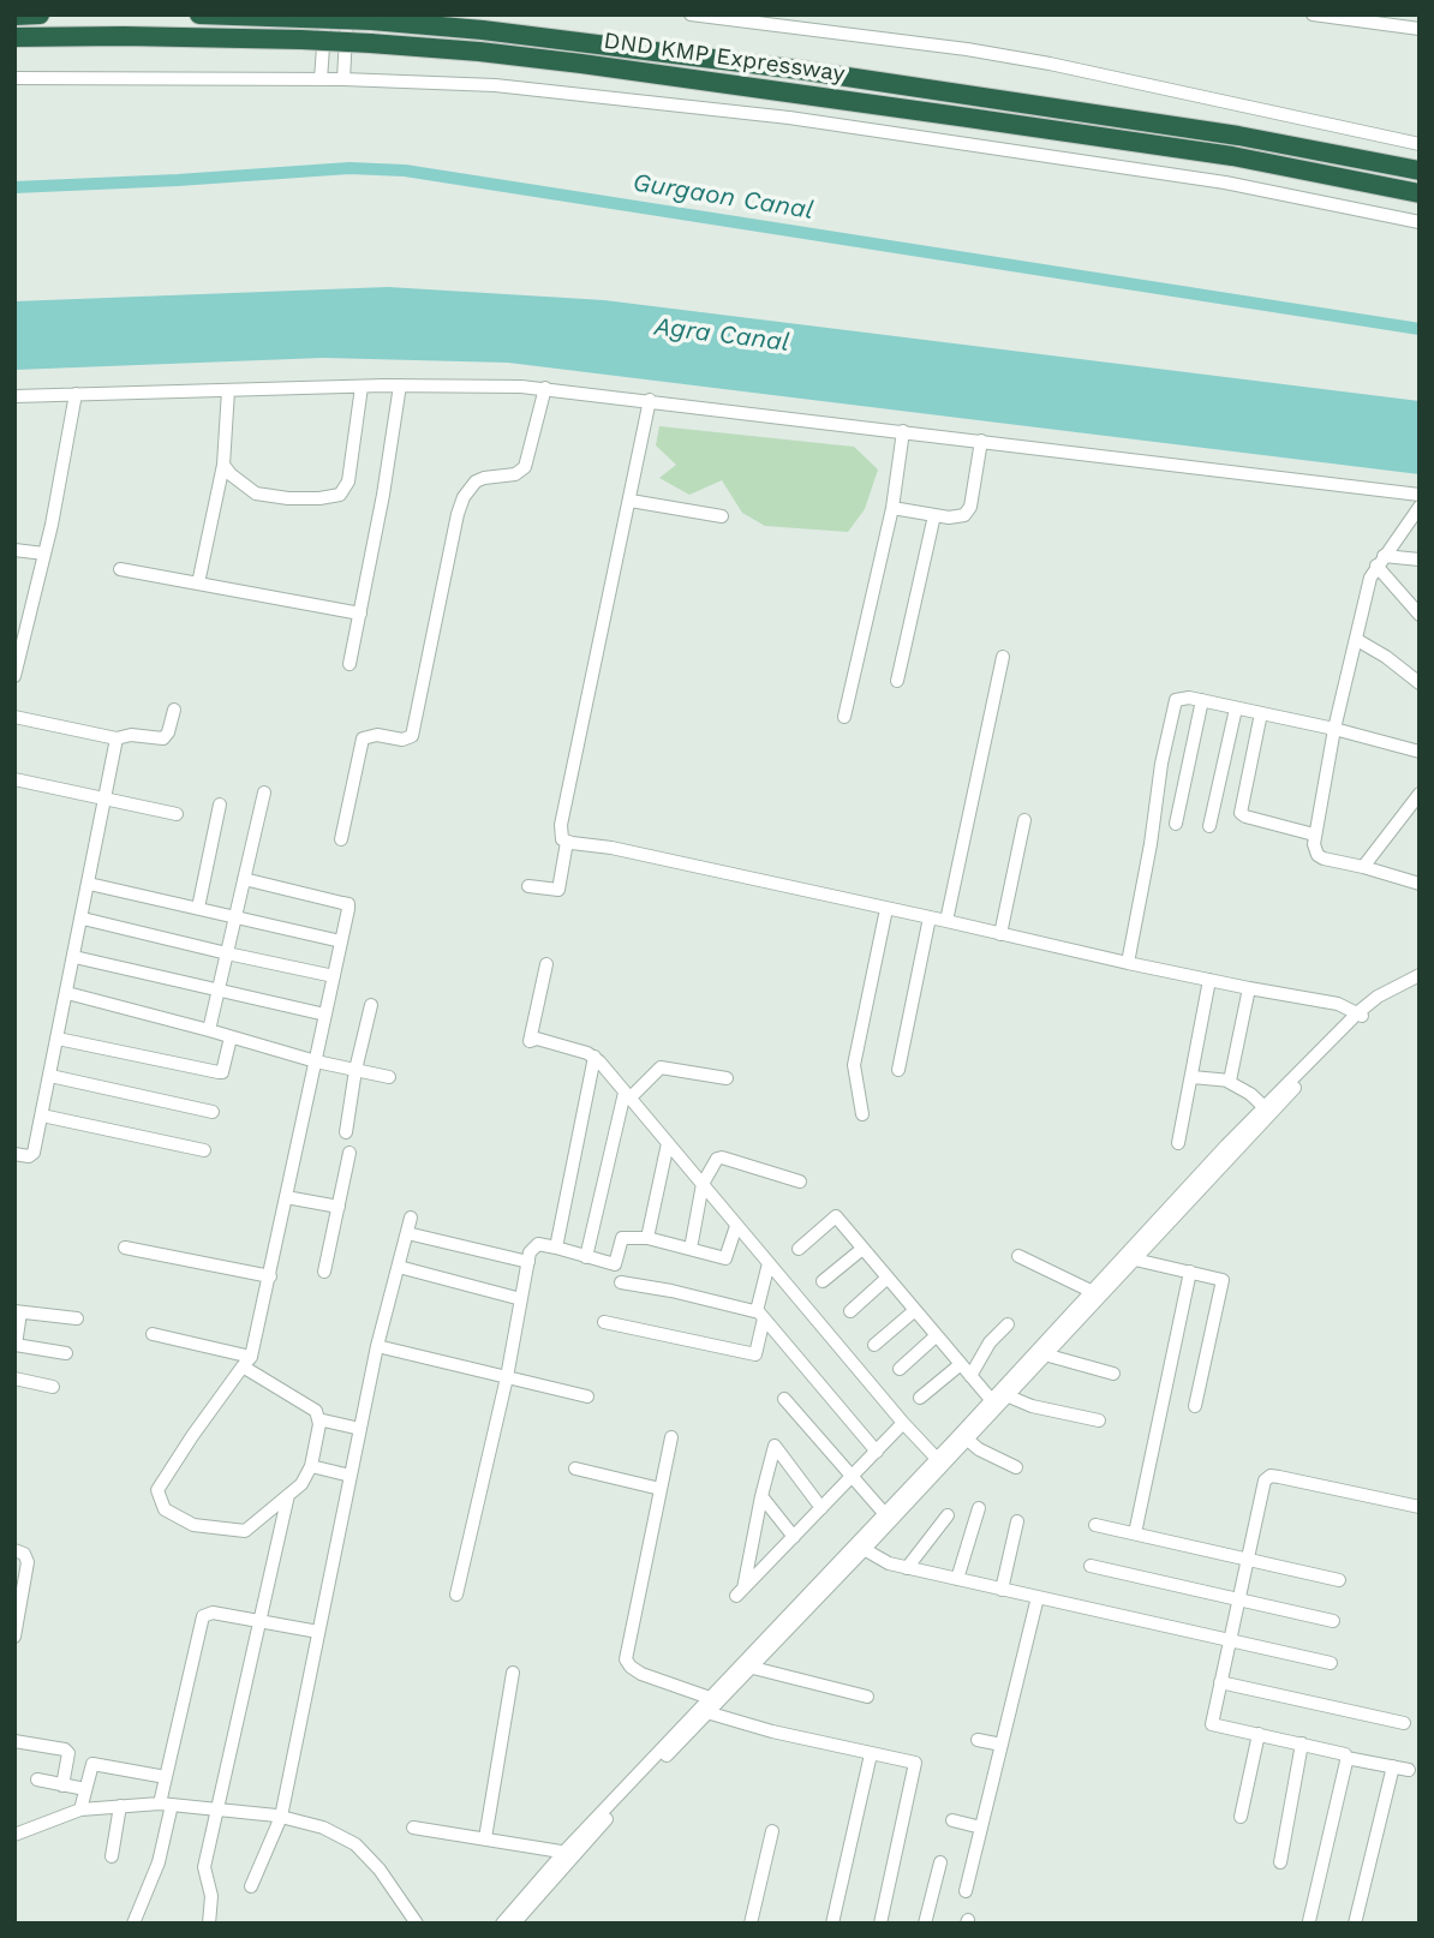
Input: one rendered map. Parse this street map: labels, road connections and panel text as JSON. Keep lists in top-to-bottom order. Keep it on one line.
{"streets":{"highway":["DND KMP Expressway"]},"water":["Gurgaon Canal","Agra Canal"]}
